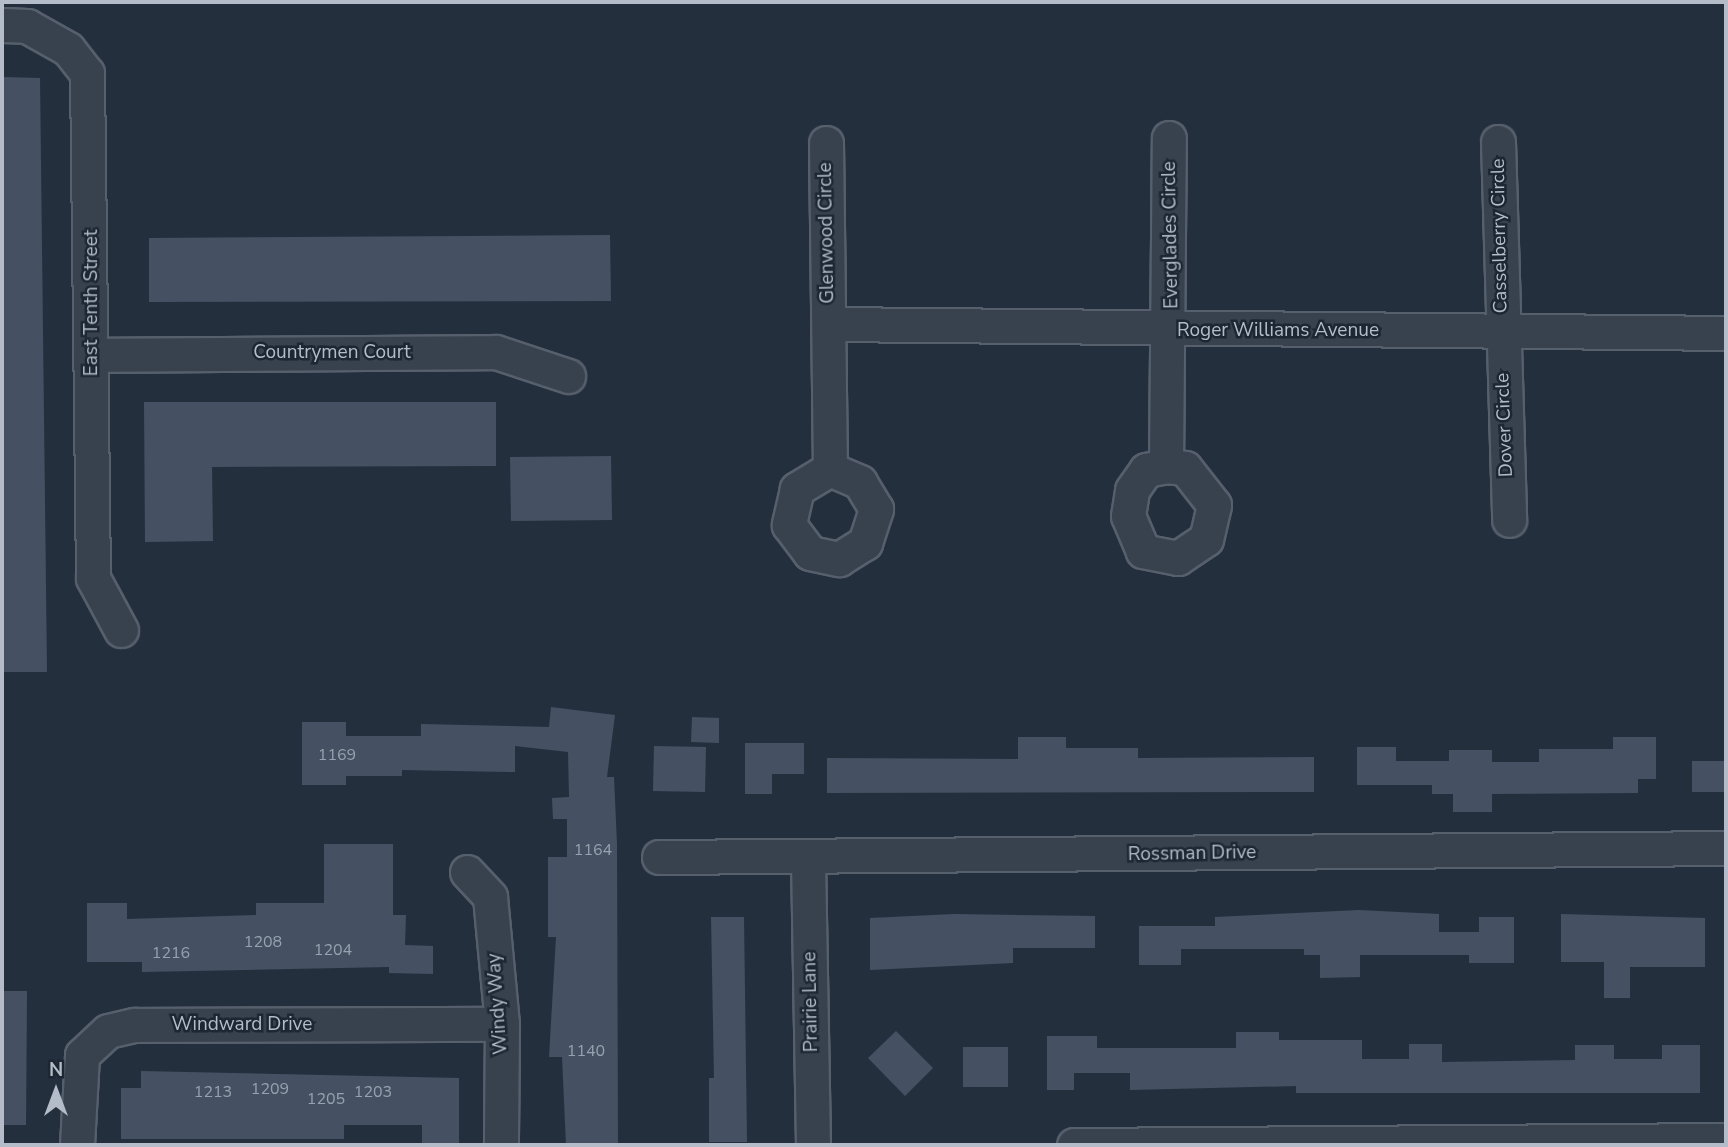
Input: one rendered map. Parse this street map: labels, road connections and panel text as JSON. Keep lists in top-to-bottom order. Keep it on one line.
{"streets":{"street":["Glenwood Circle","Everglades Circle","Casselberry Circle","East Tenth Street","Roger Williams Avenue","Countrymen Court","Dover Circle","Rossman Drive","Prairie Lane","Windy Way","Windward Drive"]},"crossings":[["Glenwood Circle","Roger Williams Avenue"],["Everglades Circle","Roger Williams Avenue"],["Casselberry Circle","Roger Williams Avenue"],["Casselberry Circle","Dover Circle"],["East Tenth Street","Countrymen Court"],["Roger Williams Avenue","Dover Circle"],["Rossman Drive","Prairie Lane"],["Windy Way","Windward Drive"]],"house_numbers":["1169","1164","1208","1204","1216","1140","1209","1213","1203","1205"],"north":"top"}
